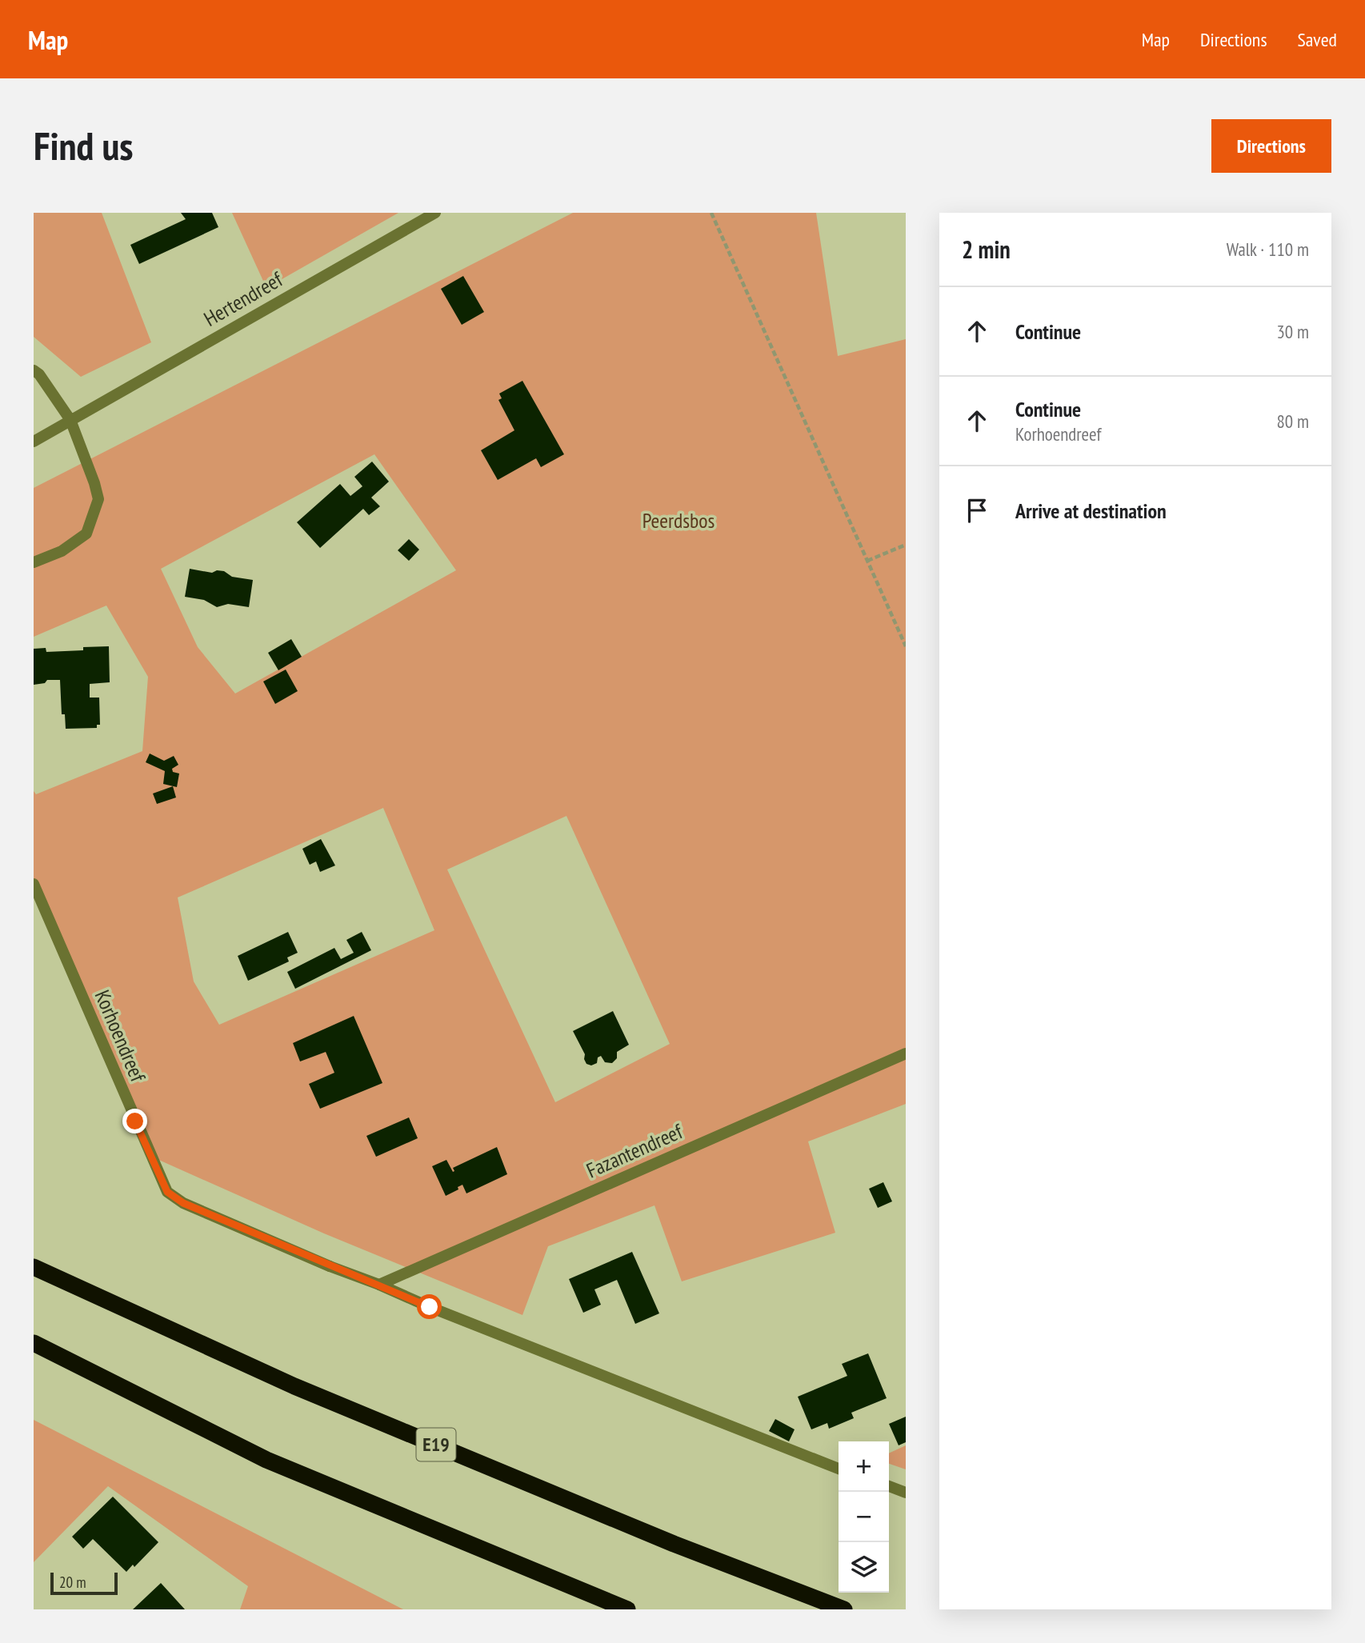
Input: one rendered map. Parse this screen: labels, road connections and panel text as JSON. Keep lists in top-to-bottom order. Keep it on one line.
{"streets":{"highway":["E19"],"street":["Hertendreef","Korhoendreef","Fazantendreef"]},"crossings":[["Korhoendreef","Fazantendreef"]],"parks":["Peerdsbos"],"scale_bar":"20 m","page":{"header":"Map","nav":["Map","Directions","Saved"],"buttons":"Directions","title":"Find us","heading":["2 min","Walk · 110 m"],"list":[["Continue","30 m"],["Continue","Korhoendreef","80 m"],"Arrive at destination"],"map_buttons":["+","−"],"scale":"20 m"}}
